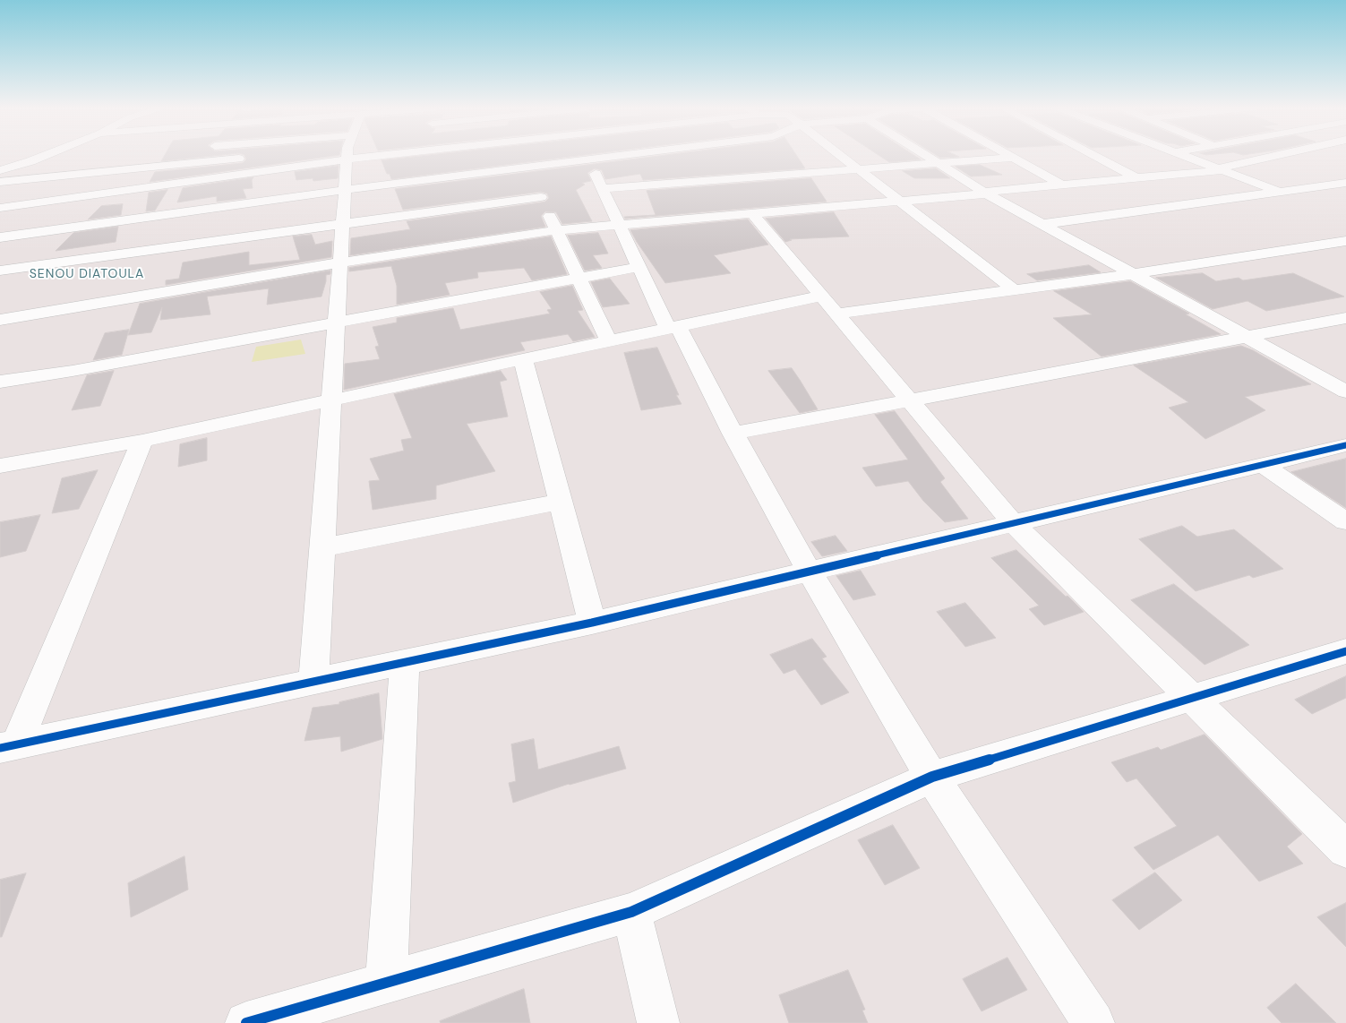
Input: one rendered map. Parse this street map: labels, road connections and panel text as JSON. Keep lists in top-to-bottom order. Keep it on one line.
{"districts":["SENOU DIATOULA"]}
